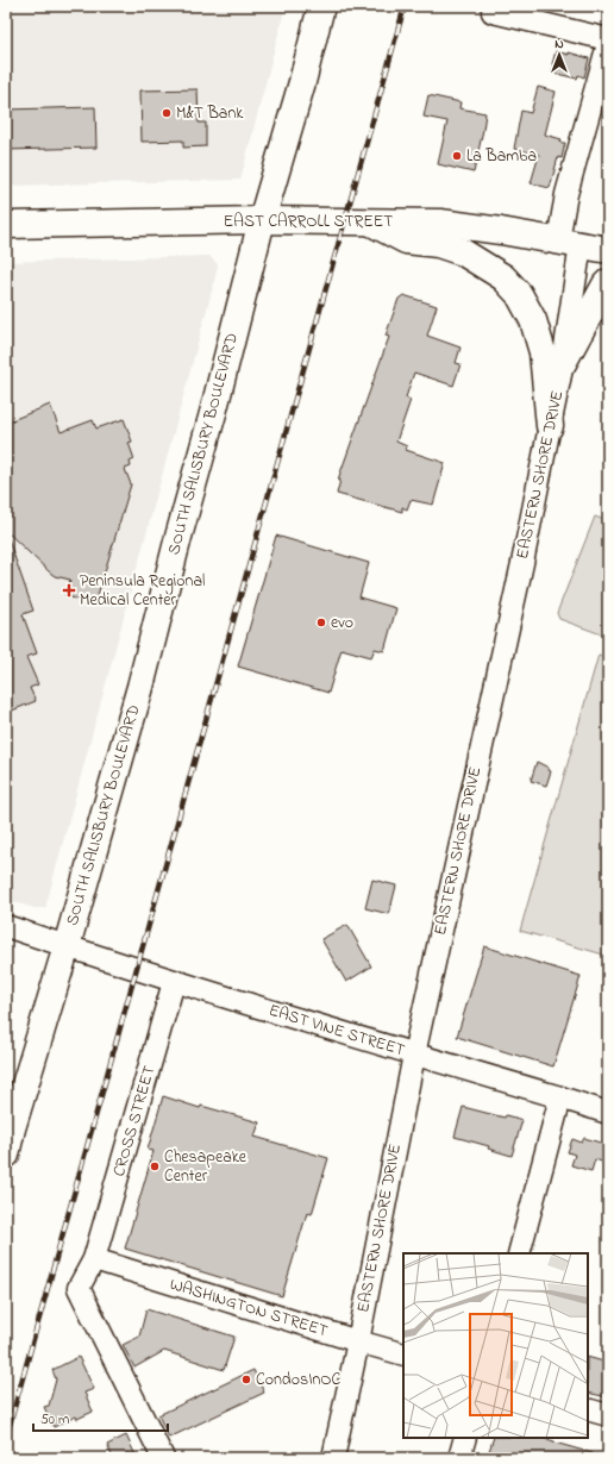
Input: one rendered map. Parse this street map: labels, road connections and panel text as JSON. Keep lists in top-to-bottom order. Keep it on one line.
{"streets":{"main road":["EAST CARROLL STREET","SOUTH SALISBURY BOULEVARD"],"street":["EASTERN SHORE DRIVE","EAST VINE STREET","CROSS STREET","WASHINGTON STREET"]},"crossings":[["EAST CARROLL STREET","SOUTH SALISBURY BOULEVARD"],["EAST CARROLL STREET","EASTERN SHORE DRIVE"],["SOUTH SALISBURY BOULEVARD","EAST VINE STREET"],["EASTERN SHORE DRIVE","EAST VINE STREET"],["EASTERN SHORE DRIVE","WASHINGTON STREET"],["EAST VINE STREET","CROSS STREET"],["CROSS STREET","WASHINGTON STREET"]],"places":{"other":["M&T Bank","La Bamba","evo","Chesapeake Center","CondosInOC"],"health":["Peninsula Regional Medical Center"]},"scale_bar":"50 m","north":"top"}
